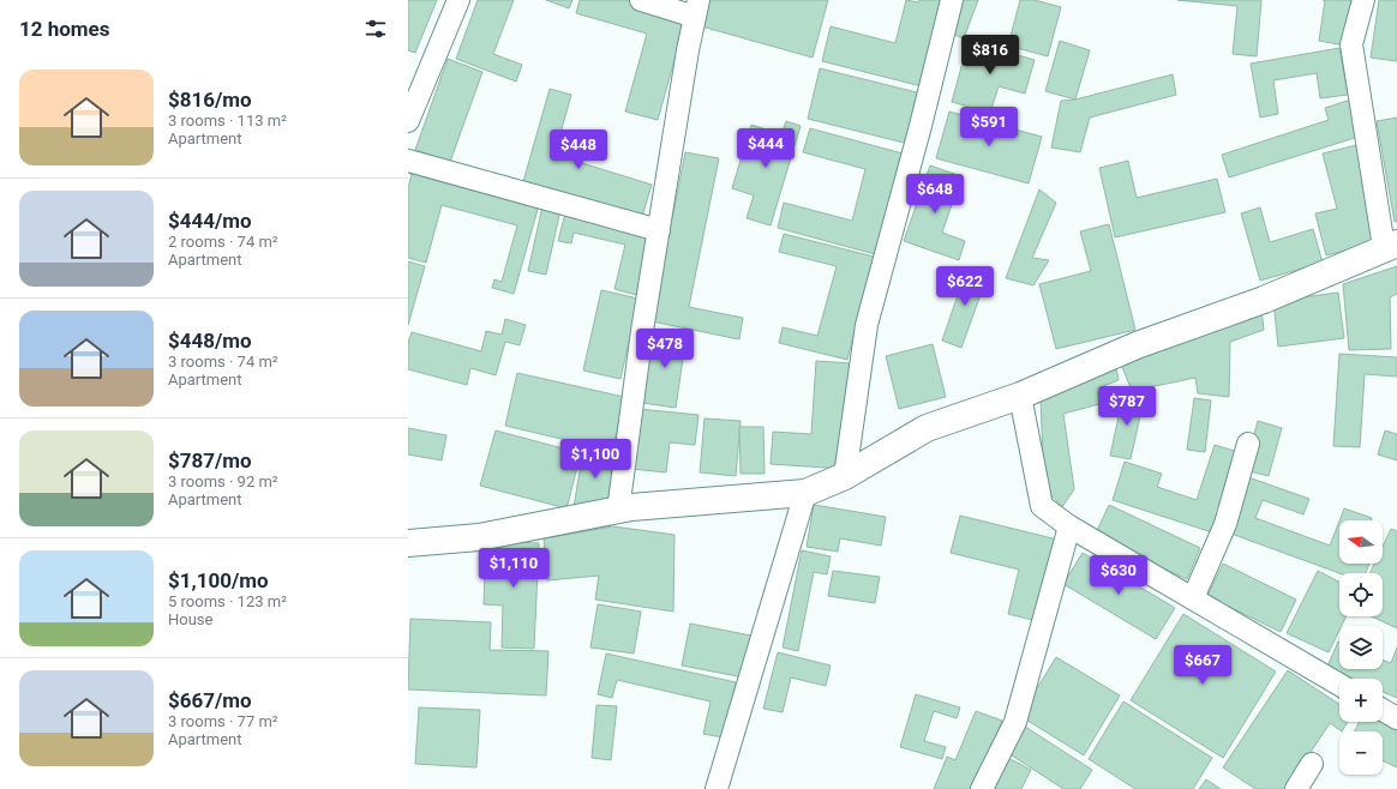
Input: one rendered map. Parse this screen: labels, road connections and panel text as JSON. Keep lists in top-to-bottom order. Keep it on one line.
{"north":"left","page":{"heading":"12 homes","price":["$816","$591","$444","$448","$648","$622","$478","$787","$1,100","$1,110","$630","$667"],"list":[{"name":"$816/mo","note":"3 rooms · 113 m² · Apartment"},{"name":"$444/mo","note":"2 rooms · 74 m² · Apartment"},{"name":"$448/mo","note":"3 rooms · 74 m² · Apartment"},{"name":"$787/mo","note":"3 rooms · 92 m² · Apartment"},{"name":"$1,100/mo","note":"5 rooms · 123 m² · House"},{"name":"$667/mo","note":"3 rooms · 77 m² · Apartment"}],"map_buttons":["+","−"]}}
